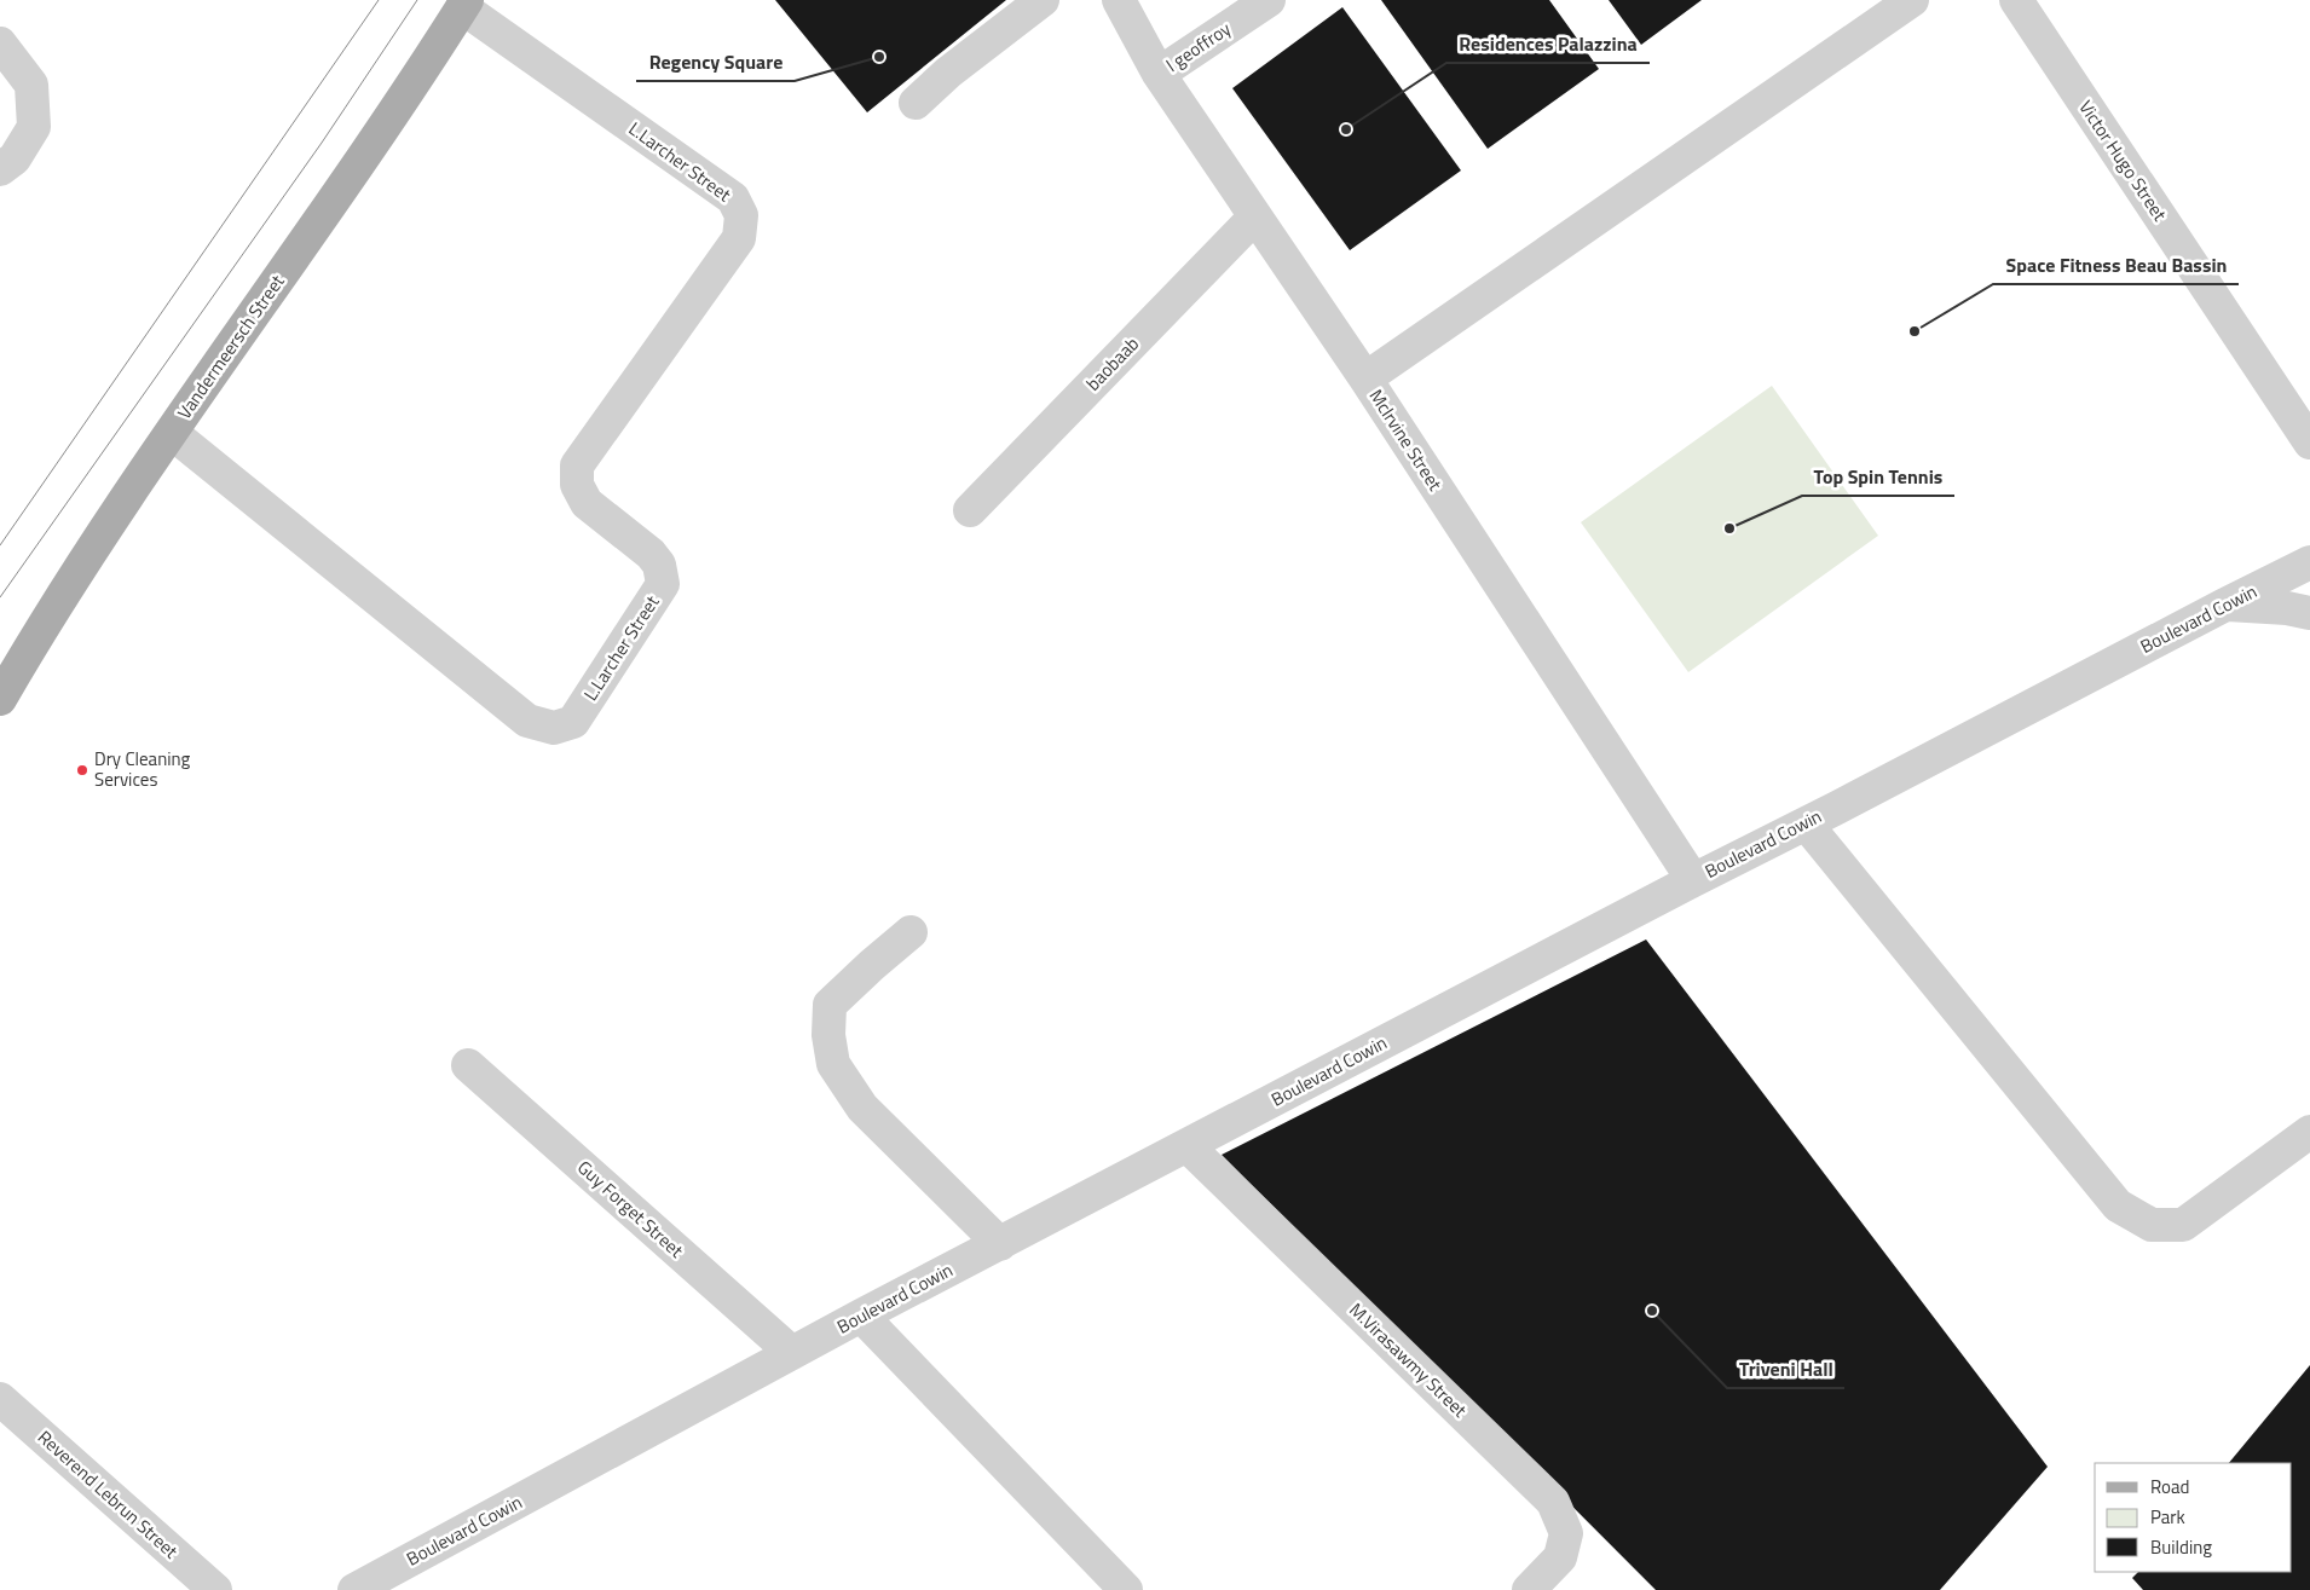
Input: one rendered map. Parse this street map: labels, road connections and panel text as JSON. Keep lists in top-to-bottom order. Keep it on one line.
{"streets":{"main road":["Vandermeersch Street"],"street":["l geoffroy","Victor Hugo Street","L.Larcher Street","baobaab","Mclrvine Street","Boulevard Cowin","Guy Forget Street","M.Virasawmy Street","Reverend Lebrun Street"]},"crossings":[["l geoffroy","Mclrvine Street"],["L.Larcher Street","Vandermeersch Street"],["baobaab","Mclrvine Street"],["Mclrvine Street","Boulevard Cowin"],["Boulevard Cowin","Guy Forget Street"],["Boulevard Cowin","M.Virasawmy Street"]],"places":["Regency Square","Residences Palazzina","Space Fitness Beau Bassin","Top Spin Tennis","Dry Cleaning Services","Triveni Hall"],"legend":["Road","Park","Building"]}
